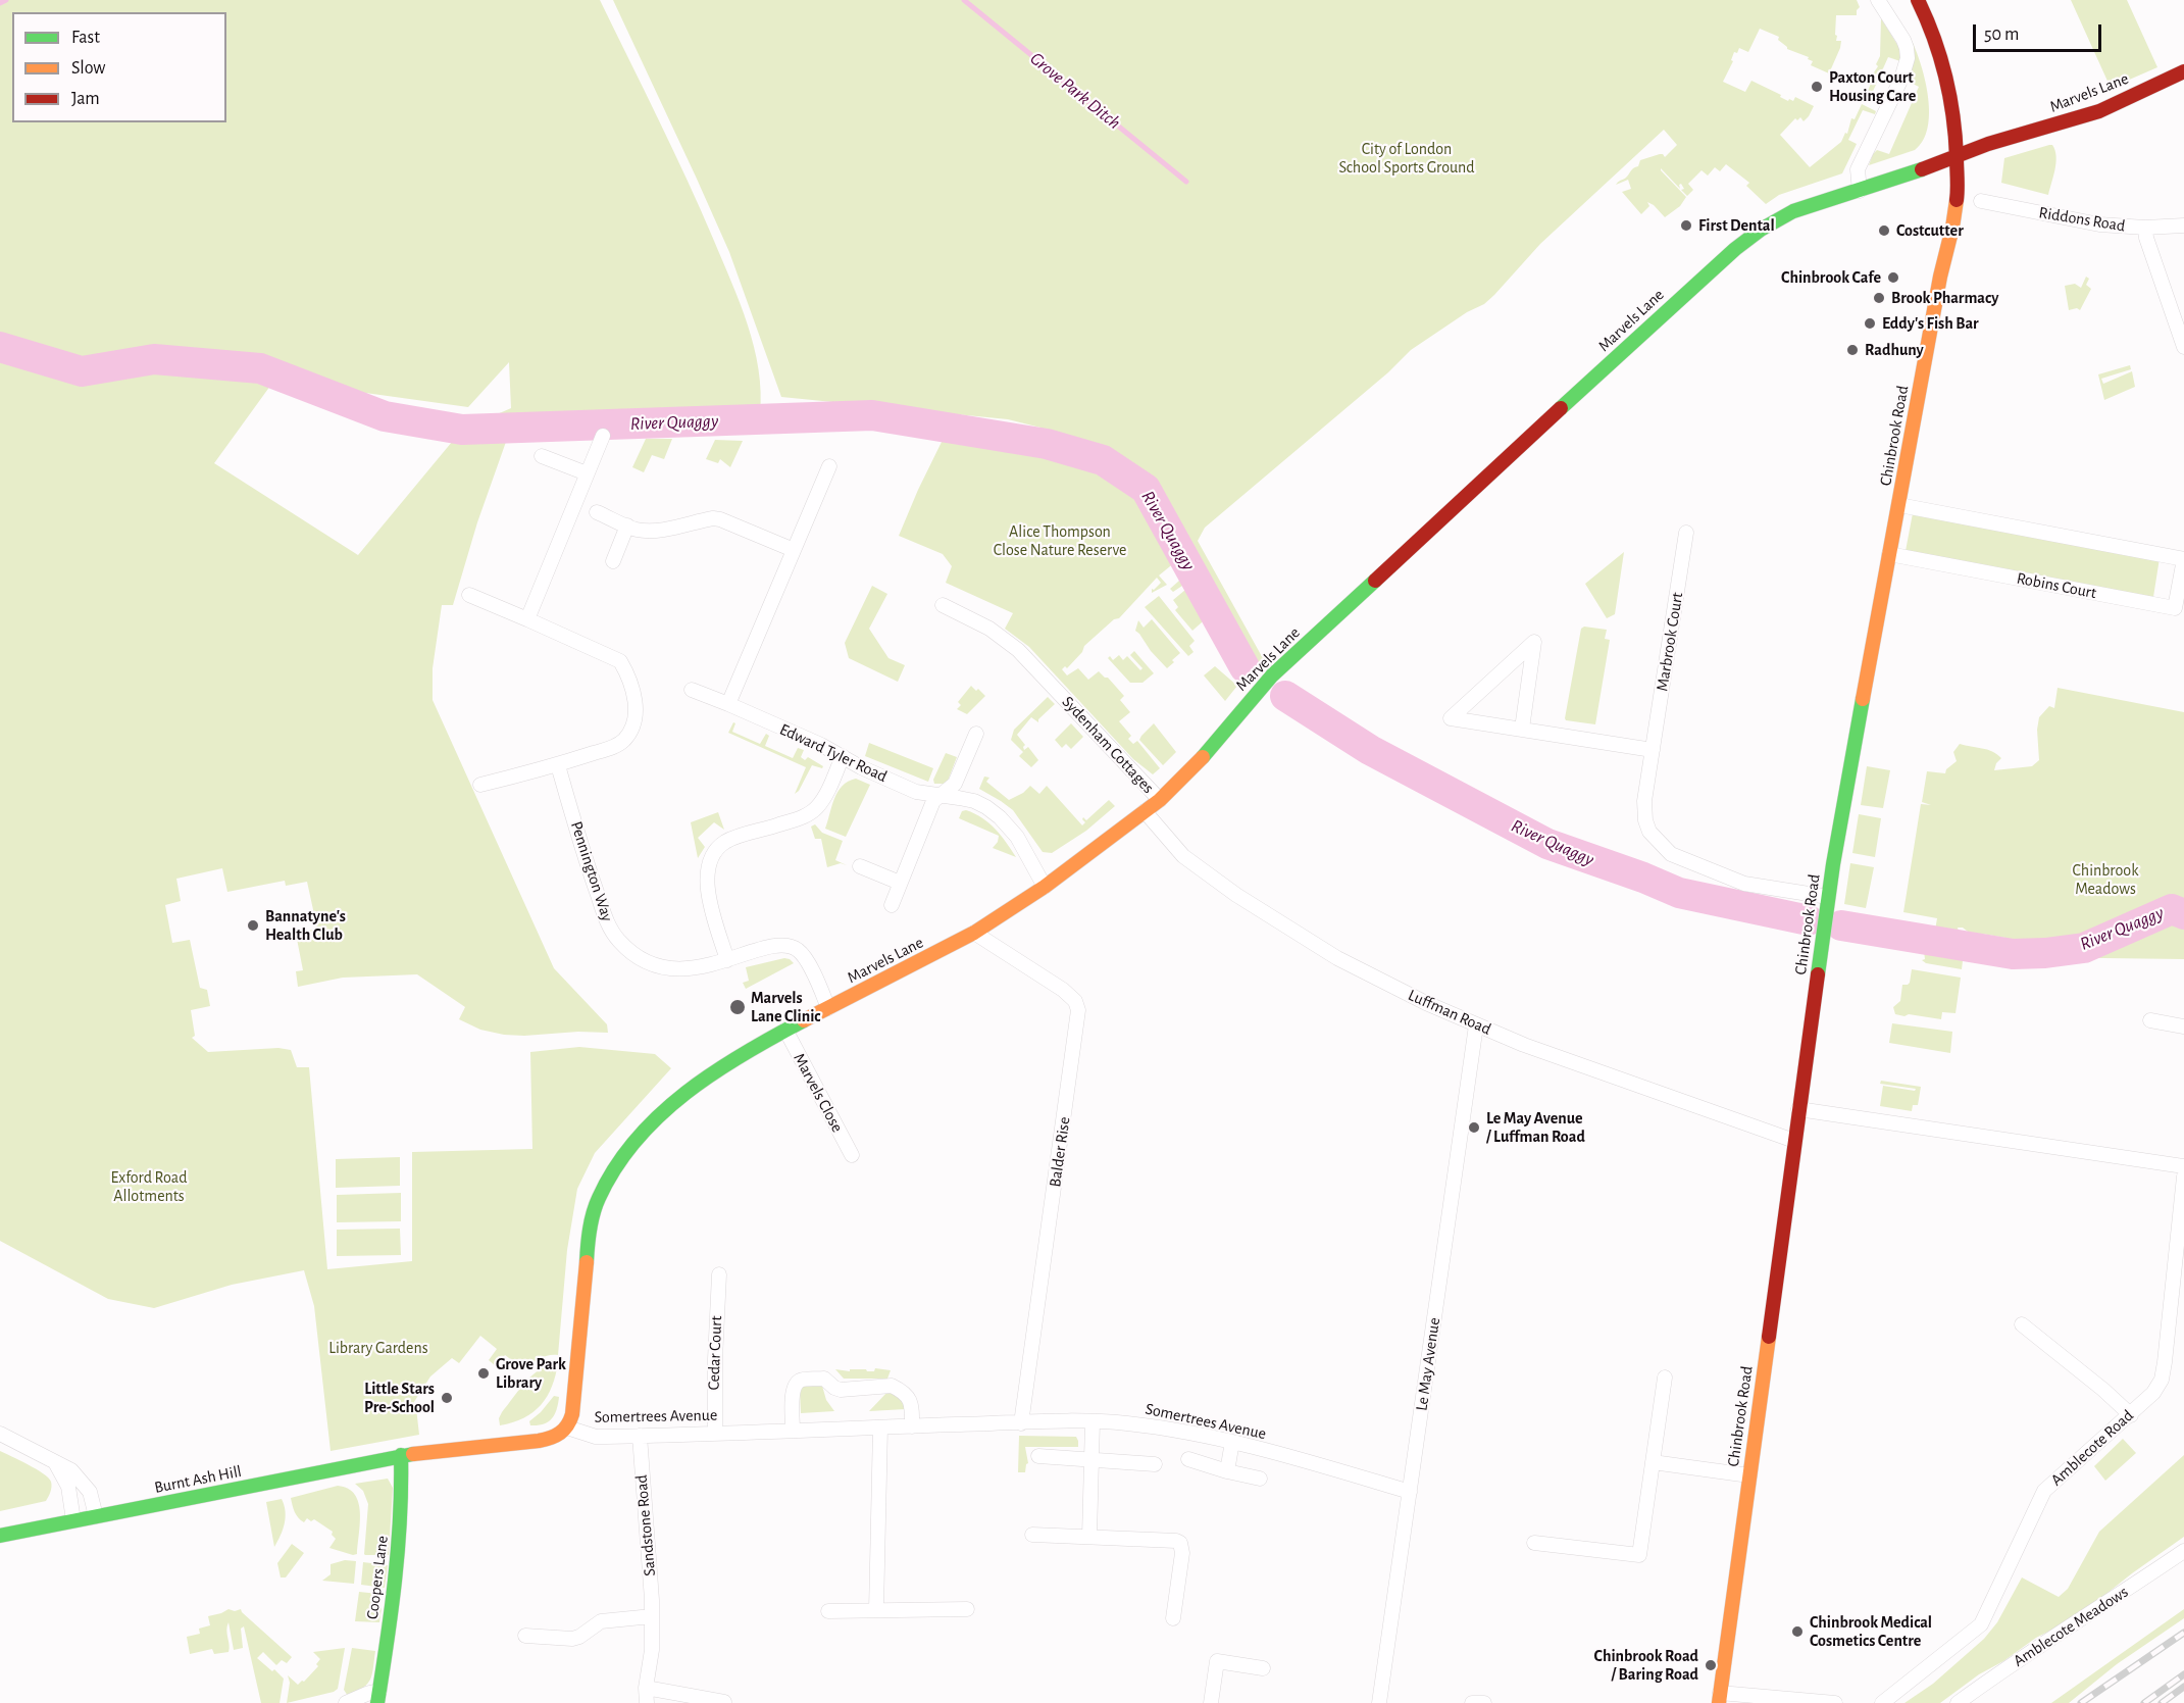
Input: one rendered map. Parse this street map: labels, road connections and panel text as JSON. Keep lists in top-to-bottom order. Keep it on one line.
{"streets":{"street":["Marvels Lane","Riddons Road","Chinbrook Road","Robins Court","Marbrook Court","Sydenham Cottages","Edward Tyler Road","Pennington Way","Luffman Road","Marvels Close","Balder Rise","Cedar Court","Le May Avenue","Somertrees Avenue","Amblecote Road","Burnt Ash Hill","Sandstone Road","Coopers Lane","Amblecote Meadows"]},"crossings":[["Marvels Lane","Chinbrook Road"],["Marvels Lane","Sydenham Cottages"],["Marvels Lane","Edward Tyler Road"],["Marvels Lane","Pennington Way"],["Marvels Lane","Luffman Road"],["Marvels Lane","Marvels Close"],["Marvels Lane","Balder Rise"],["Marvels Lane","Somertrees Avenue"],["Chinbrook Road","Robins Court"],["Chinbrook Road","Marbrook Court"],["Chinbrook Road","Luffman Road"],["Luffman Road","Le May Avenue"],["Balder Rise","Somertrees Avenue"],["Cedar Court","Somertrees Avenue"],["Le May Avenue","Somertrees Avenue"],["Somertrees Avenue","Sandstone Road"],["Burnt Ash Hill","Coopers Lane"]],"water":["Grove Park Ditch","River Quaggy"],"parks":["City of London School Sports Ground","Alice Thompson Close Nature Reserve","Chinbrook Meadows","Exford Road Allotments","Library Gardens"],"places":["Paxton Court Housing Care","First Dental","Costcutter","Chinbrook Cafe","Brook Pharmacy","Eddy's Fish Bar","Radhuny","Bannatyne's Health Club","Marvels Lane Clinic","Le May Avenue / Luffman Road","Grove Park Library","Little Stars Pre-School","Chinbrook Medical Cosmetics Centre","Chinbrook Road / Baring Road"],"legend":["Fast","Slow","Jam"],"scale_bar":"50 m"}
